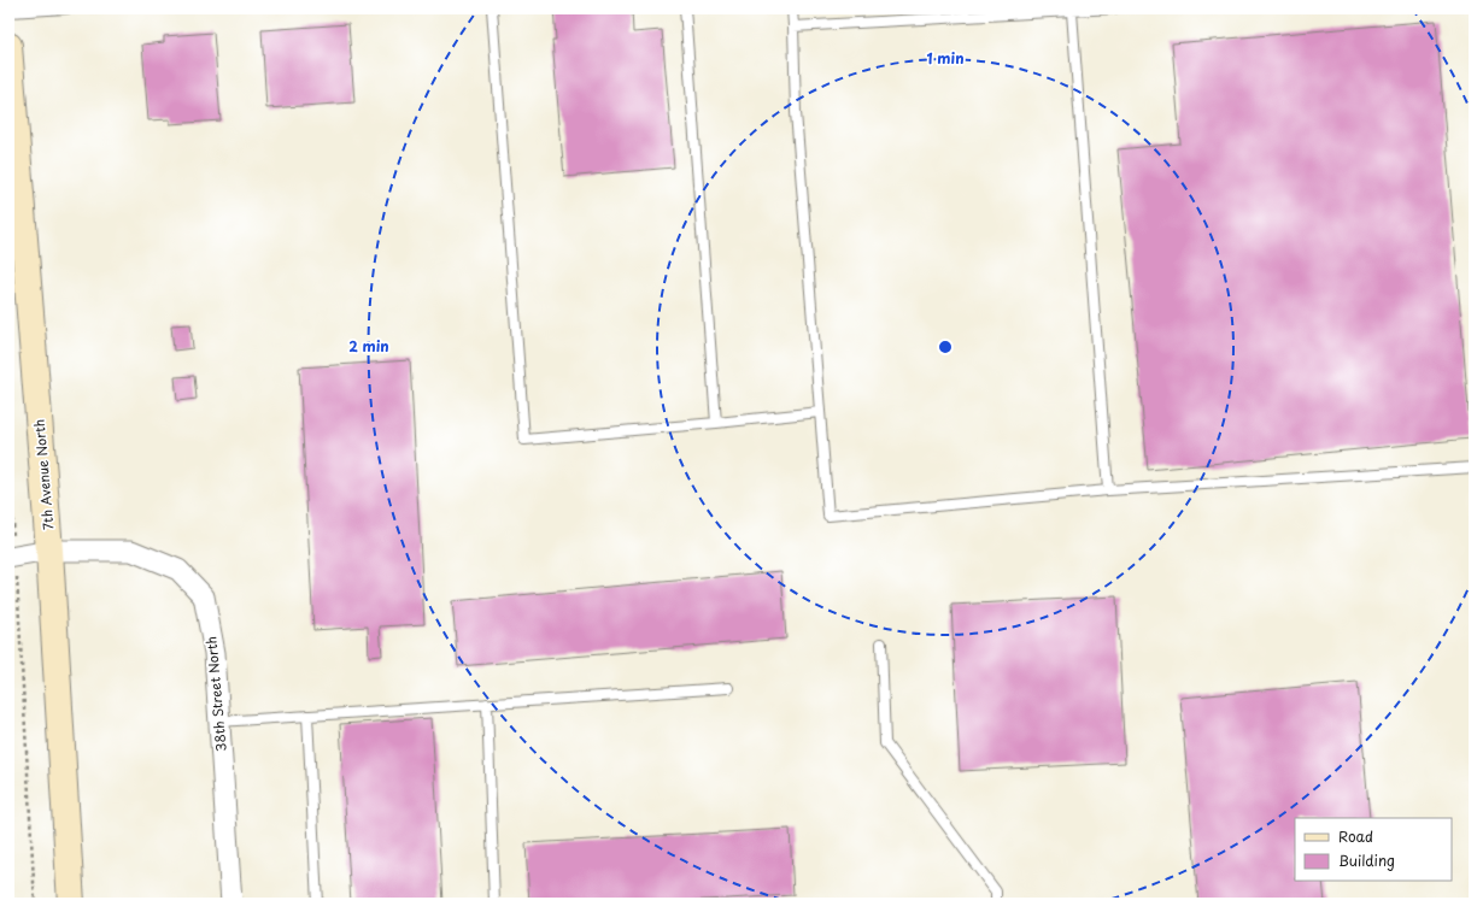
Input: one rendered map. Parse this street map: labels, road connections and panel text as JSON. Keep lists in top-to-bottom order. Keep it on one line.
{"streets":{"street":["7th Avenue North","38th Street North"]},"crossings":[["7th Avenue North","38th Street North"]],"legend":["Road","Building"],"rings":["1 min","2 min"]}
